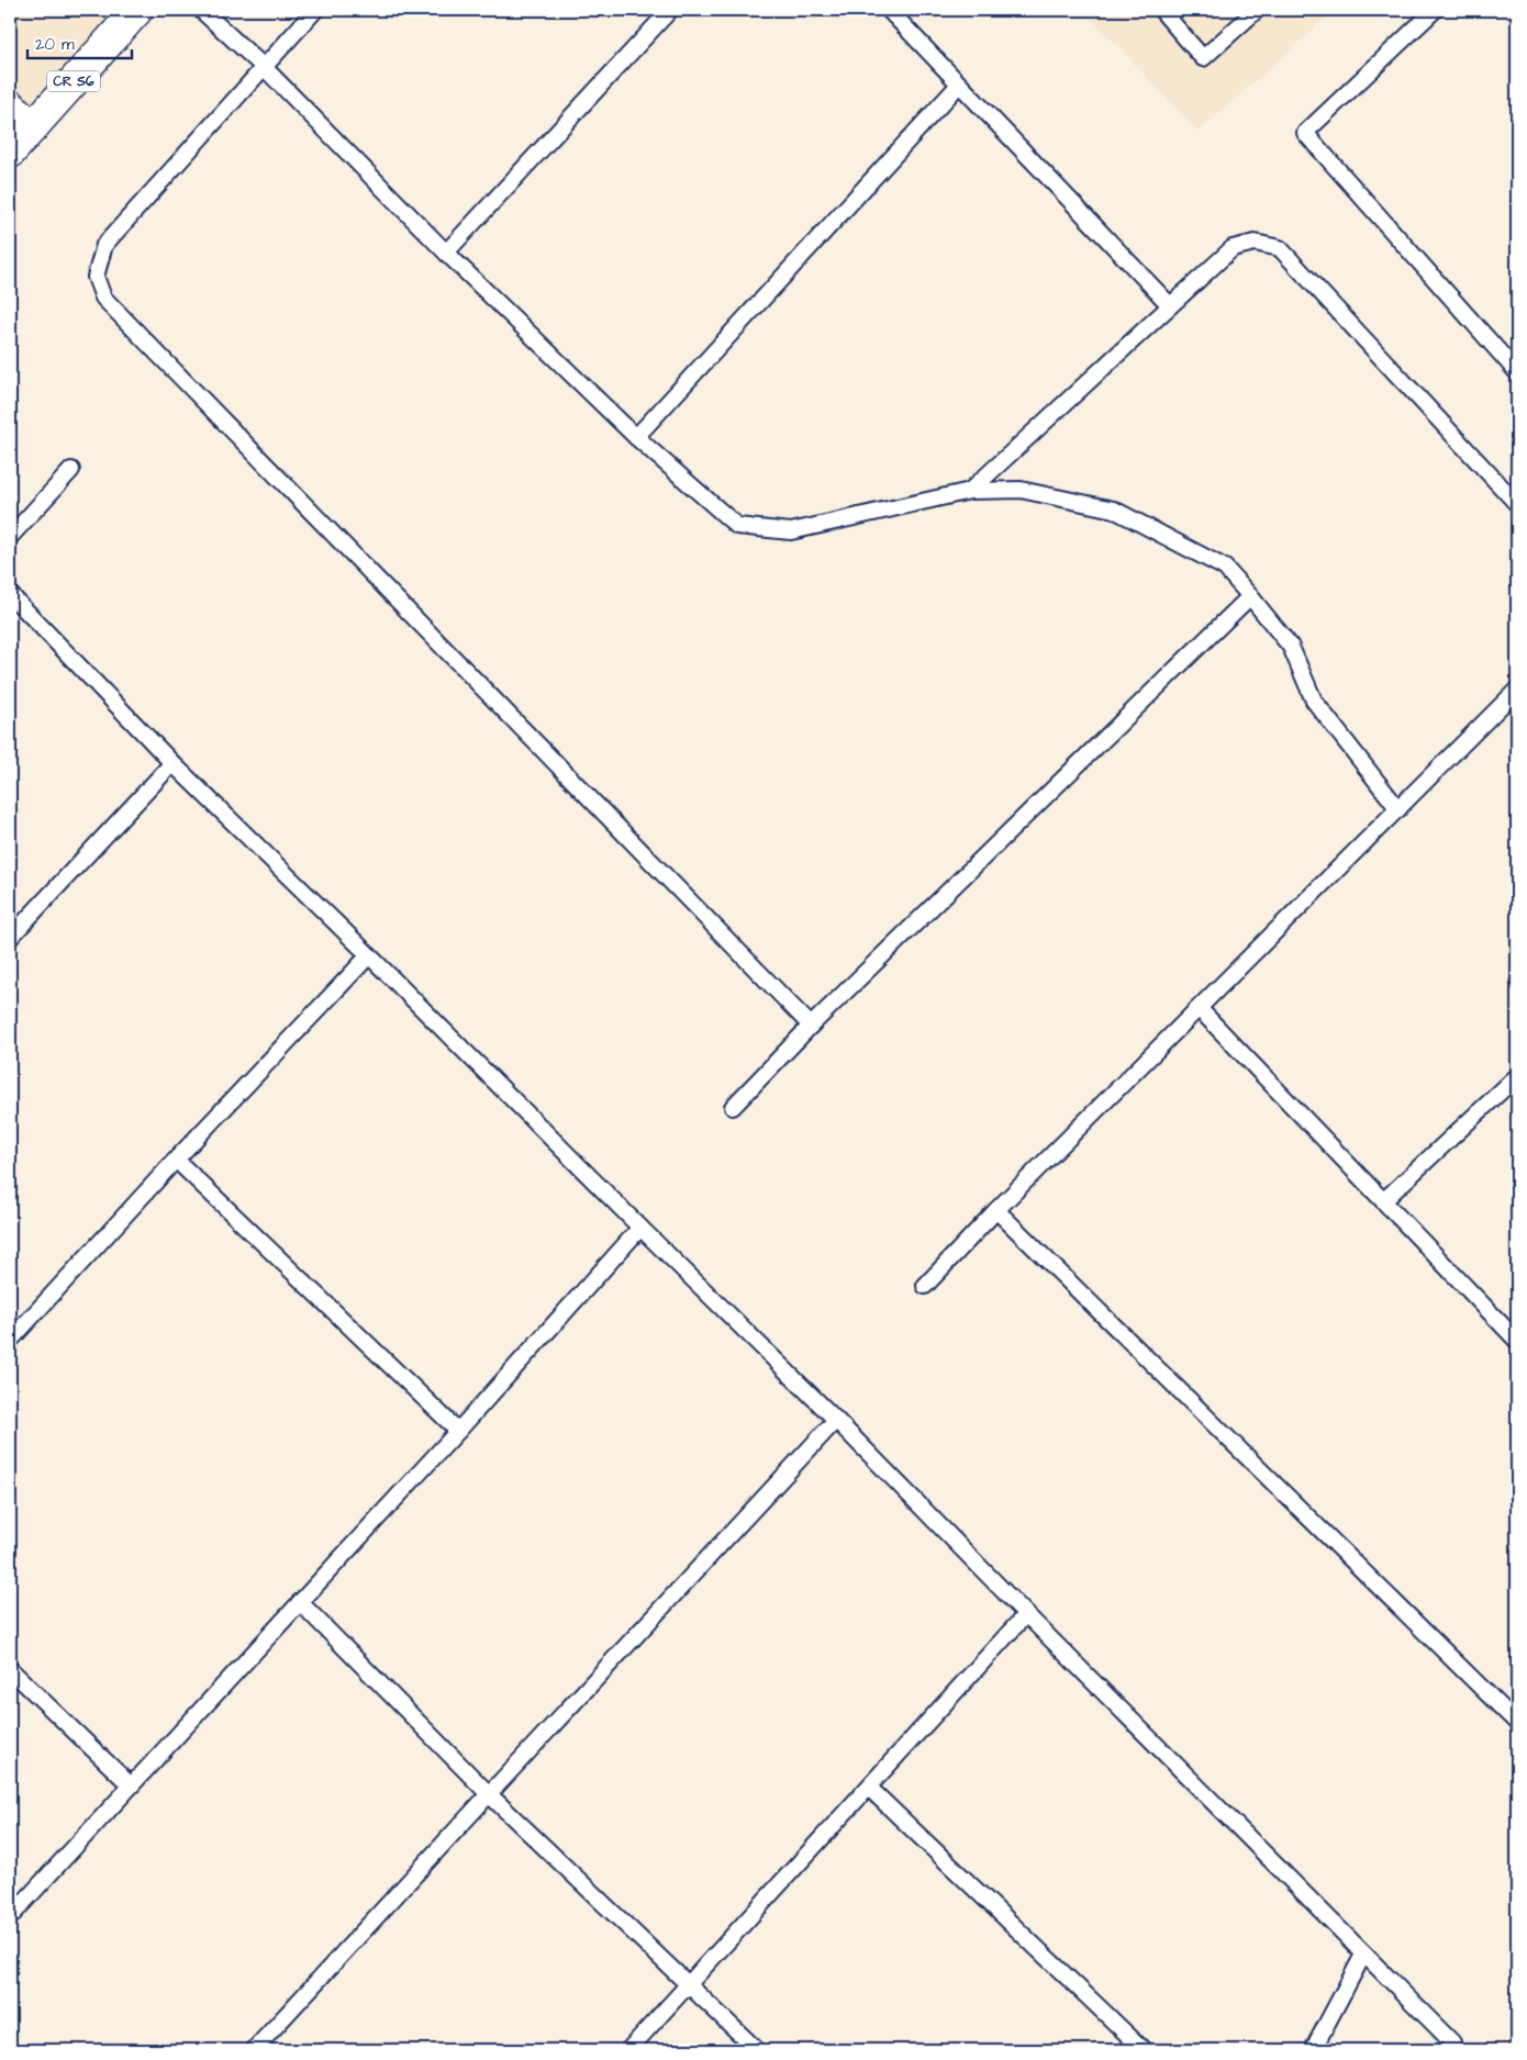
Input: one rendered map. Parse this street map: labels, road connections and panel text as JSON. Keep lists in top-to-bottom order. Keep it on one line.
{"streets":{"main road":["CR S6"]},"scale_bar":"20 m"}
